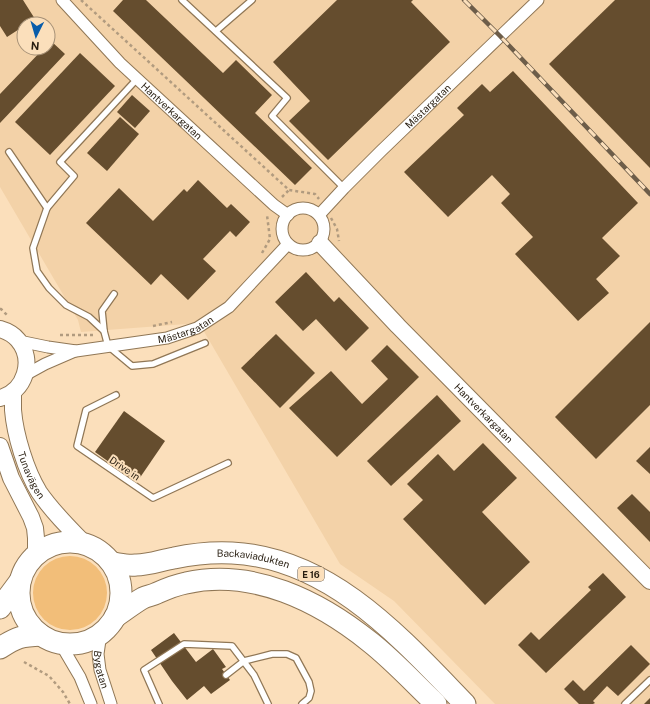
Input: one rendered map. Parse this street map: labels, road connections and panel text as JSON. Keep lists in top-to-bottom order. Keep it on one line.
{"streets":{"highway":["Backaviadukten","E 16"],"street":["Mästargatan","Hantverkargatan","Tunavägen","Bygatan"],"lane":["Drive in"]},"crossings":[["Mästargatan","Hantverkargatan"],["Tunavägen","Backaviadukten"],["Tunavägen","E 16"],["Tunavägen","Bygatan"],["Backaviadukten","E 16"],["Backaviadukten","Bygatan"],["E 16","Bygatan"]],"north":"bottom"}
